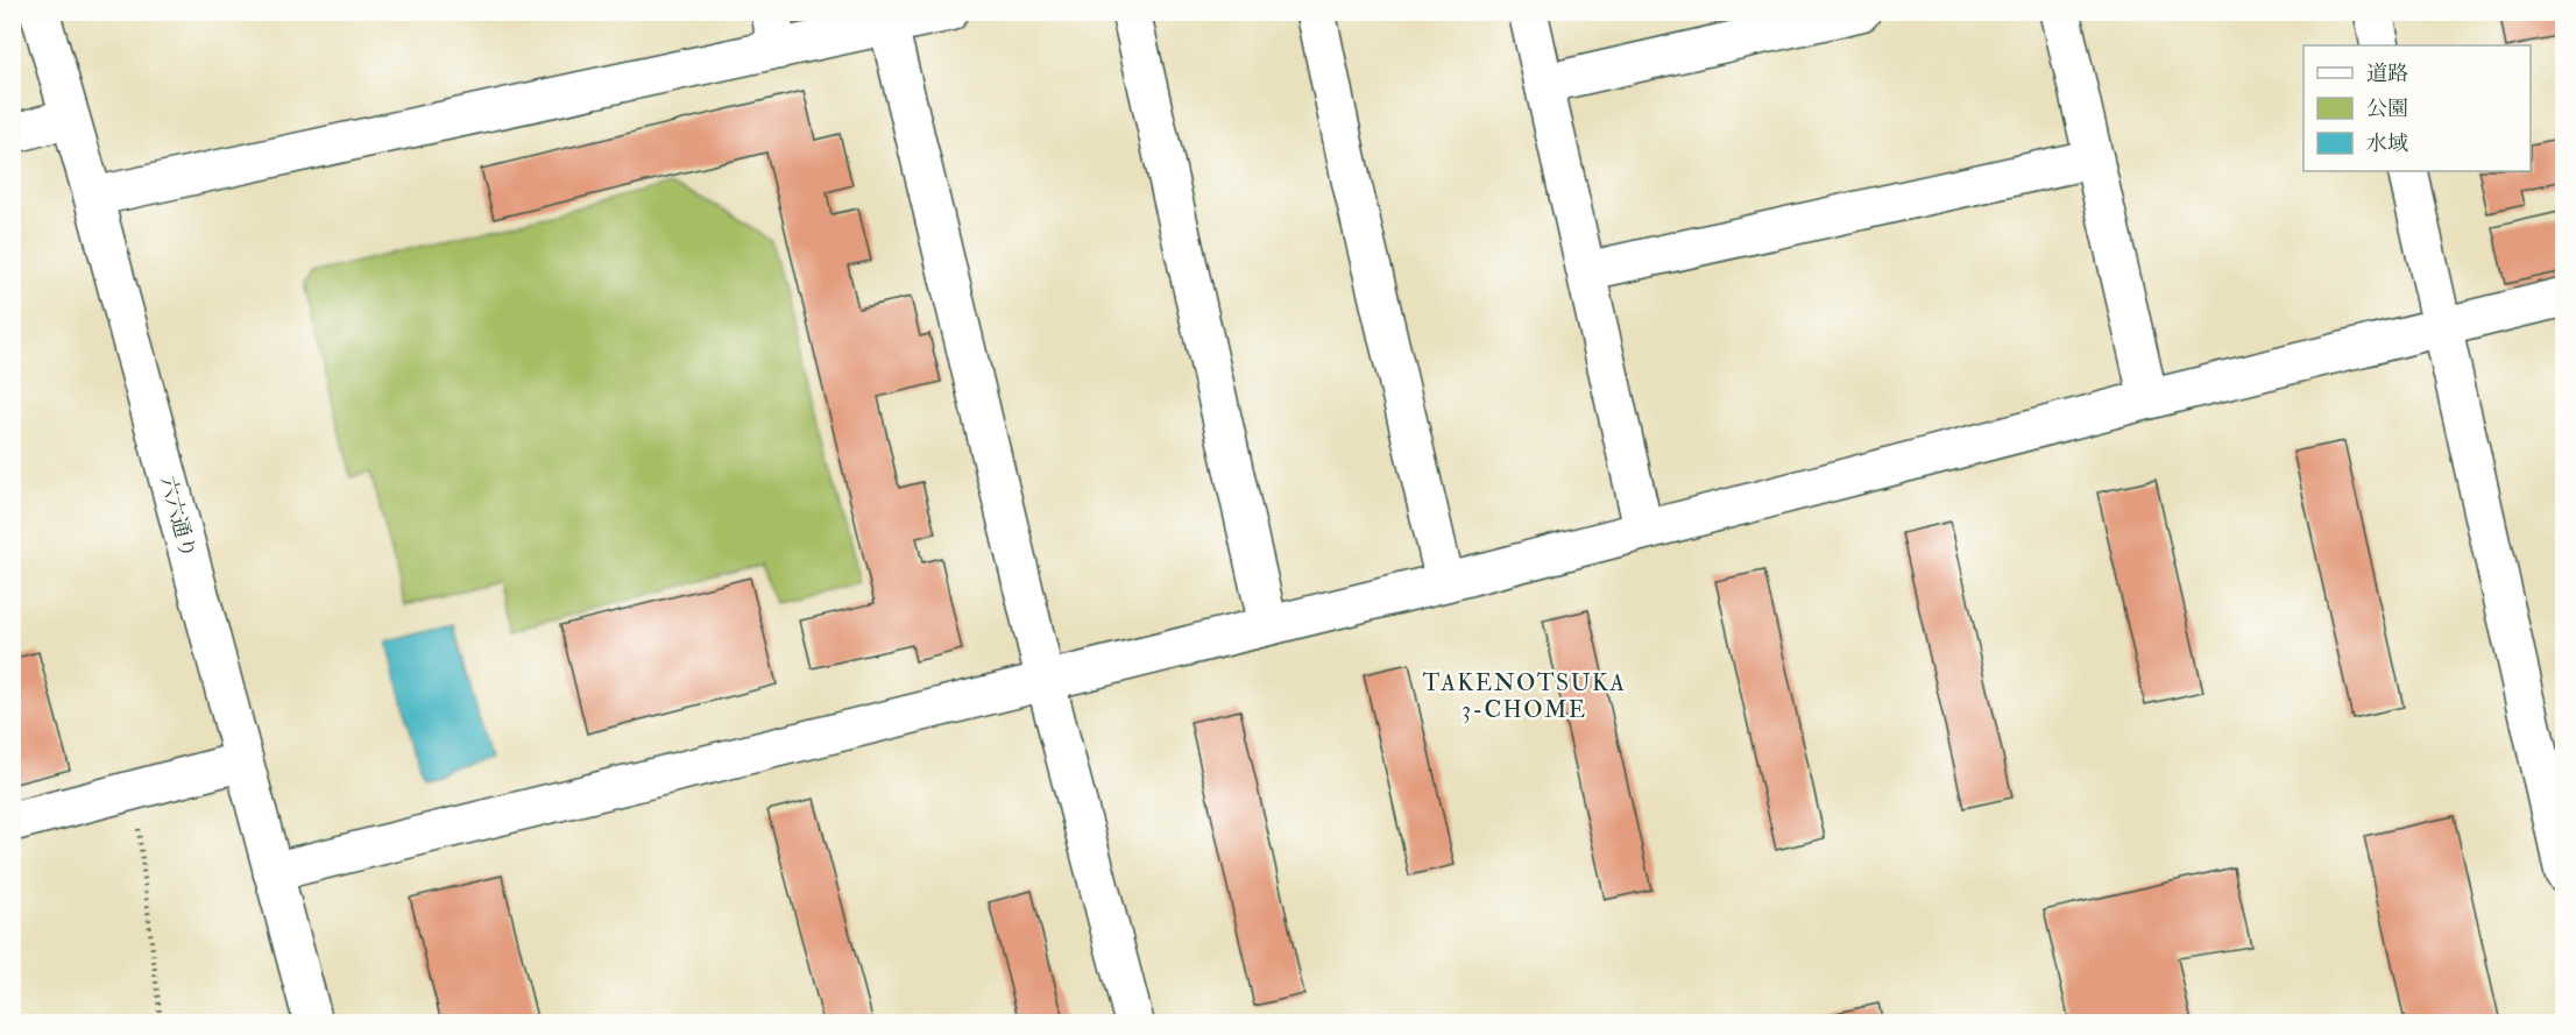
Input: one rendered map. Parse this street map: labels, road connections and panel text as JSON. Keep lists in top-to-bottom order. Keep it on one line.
{"streets":{"street":["六六通り"]},"districts":["TAKENOTSUKA 3-CHOME"],"legend":["道路","公園","水域"]}
